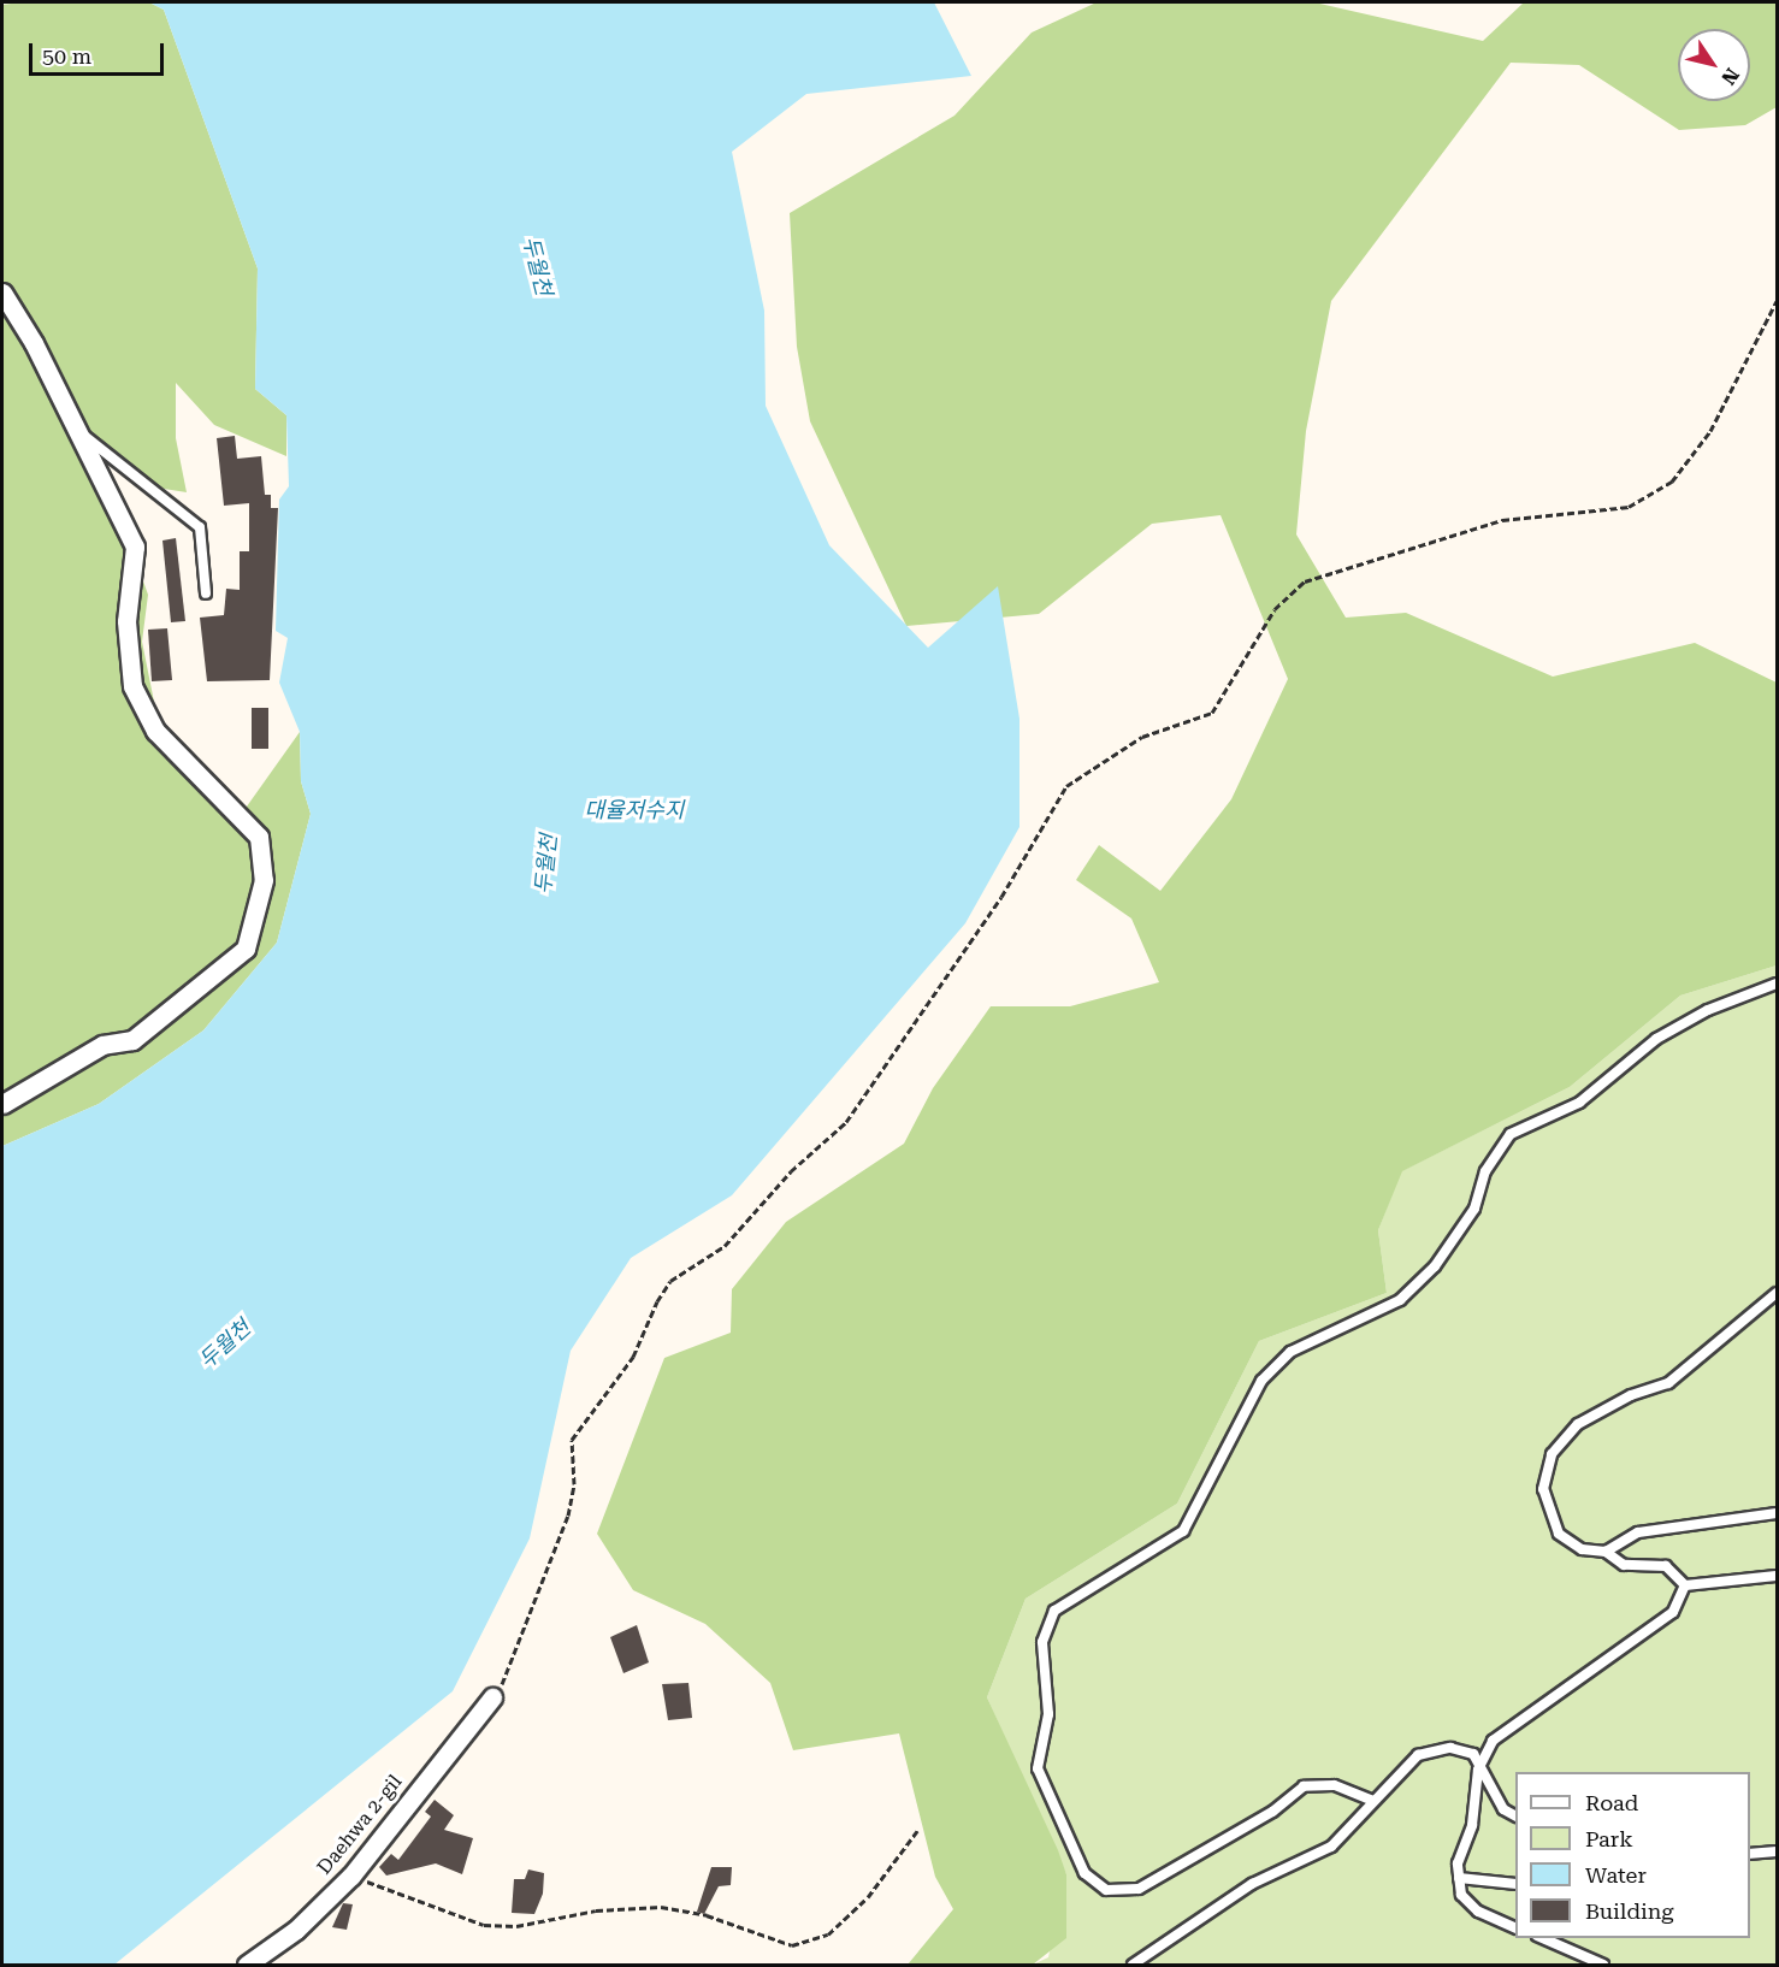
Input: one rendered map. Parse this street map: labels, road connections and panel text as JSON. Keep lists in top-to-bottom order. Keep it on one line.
{"streets":{"street":["Daehwa 2-gil"]},"water":["두월천","대율저수지"],"legend":["Road","Park","Water","Building"],"scale_bar":"50 m","north":"bottom right"}
